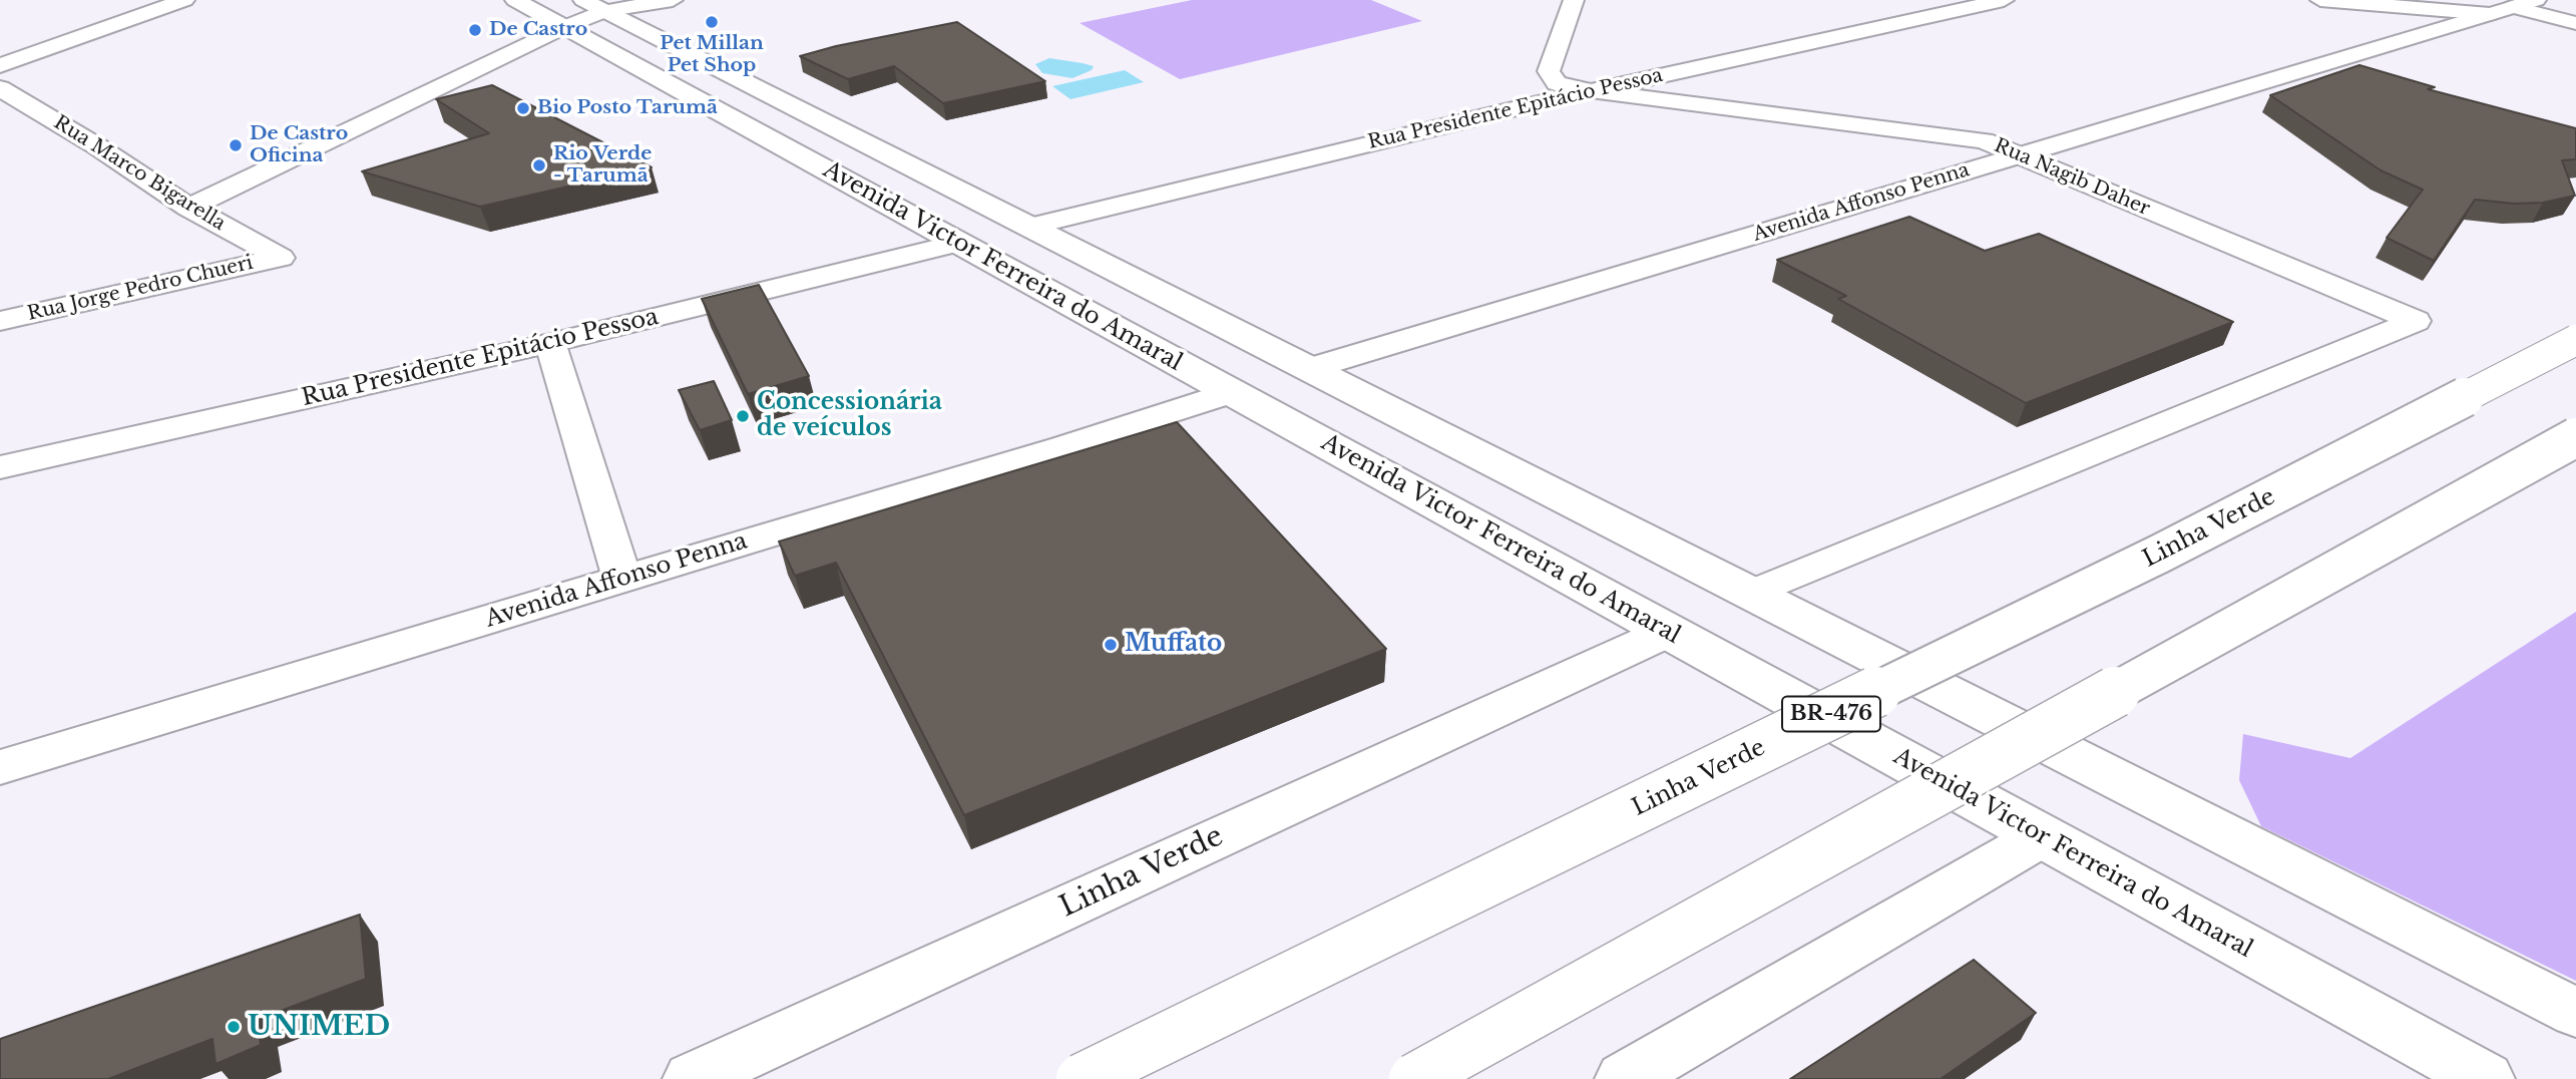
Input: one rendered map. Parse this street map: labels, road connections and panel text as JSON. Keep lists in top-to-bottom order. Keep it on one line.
{"streets":{"main road":["Rua Presidente Epitácio Pessoa","Rua Marco Bigarella","Rua Nagib Daher","Avenida Affonso Penna","Avenida Victor Ferreira do Amaral","Rua Jorge Pedro Chueri","Linha Verde","BR-476"]},"crossings":[["Rua Presidente Epitácio Pessoa","Rua Nagib Daher"],["Rua Presidente Epitácio Pessoa","Avenida Victor Ferreira do Amaral"],["Rua Marco Bigarella","Rua Jorge Pedro Chueri"],["Rua Nagib Daher","Avenida Affonso Penna"],["Rua Nagib Daher","Avenida Victor Ferreira do Amaral"],["Avenida Affonso Penna","Avenida Victor Ferreira do Amaral"],["Avenida Victor Ferreira do Amaral","Linha Verde"]],"places":["Pet Millan Pet Shop","De Castro","Bio Posto Tarumã","De Castro Oficina","Rio Verde - Tarumã","Concessionária de veículos","Muffato","UNIMED"]}
